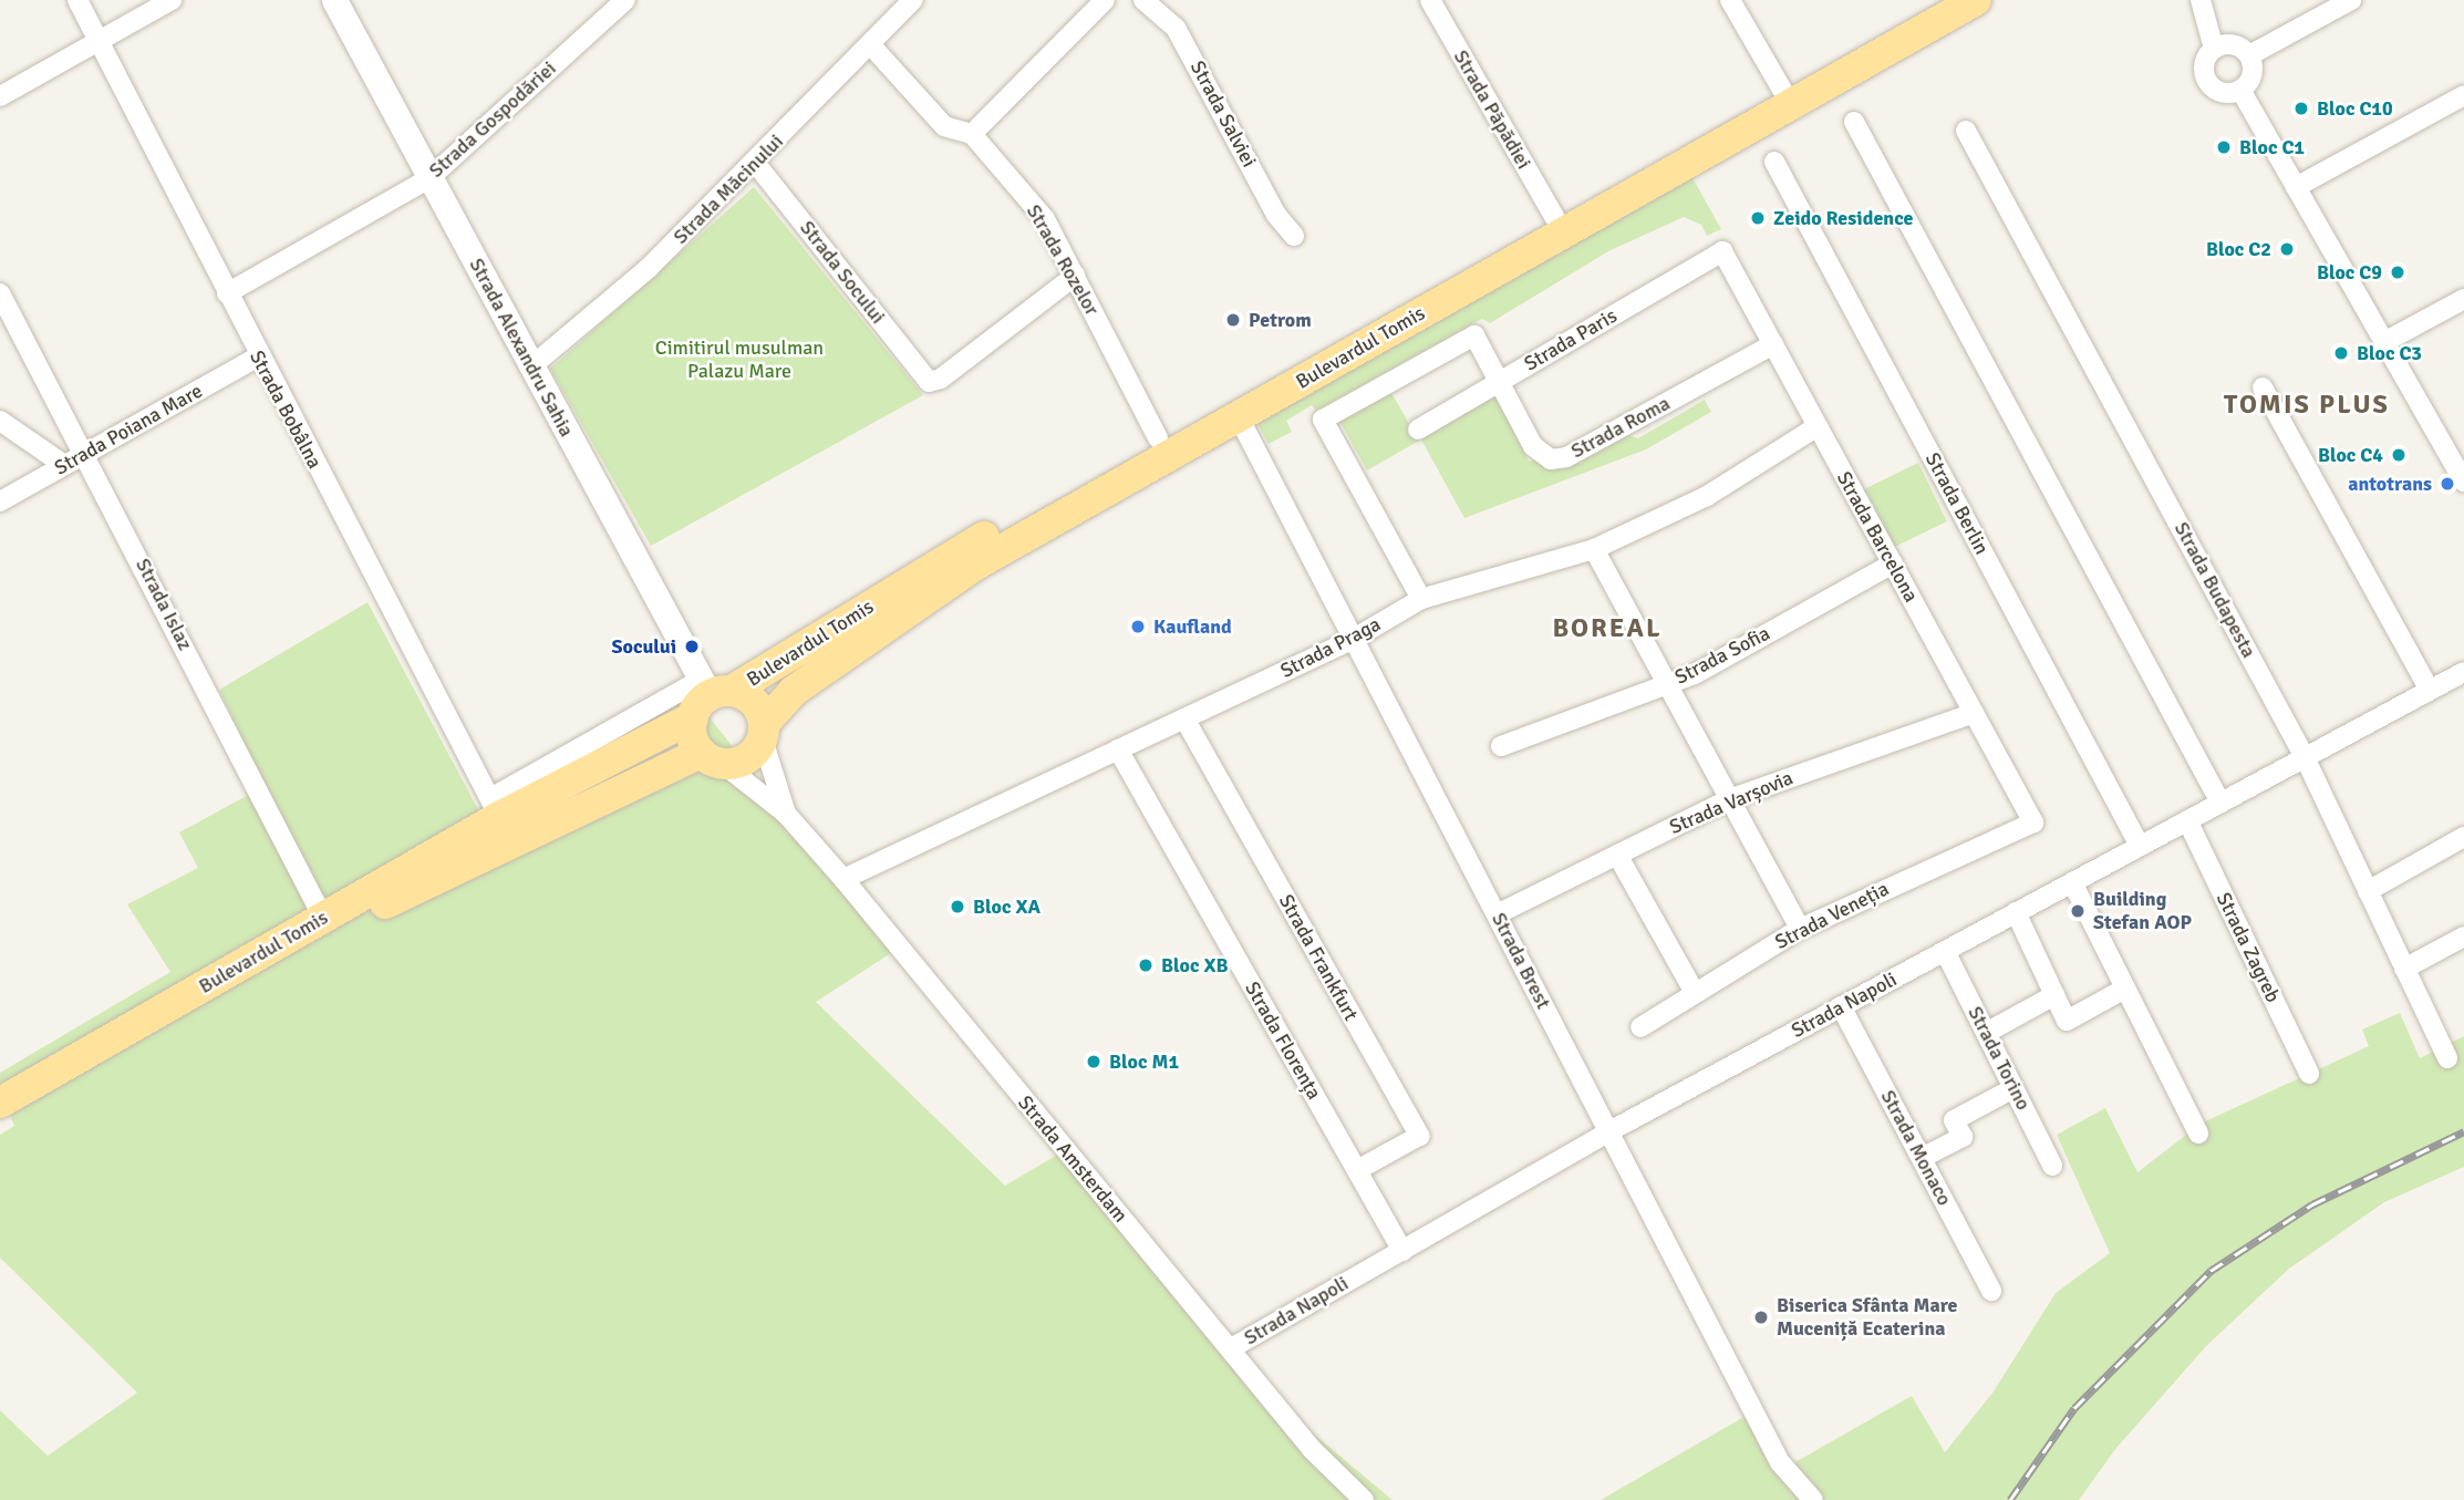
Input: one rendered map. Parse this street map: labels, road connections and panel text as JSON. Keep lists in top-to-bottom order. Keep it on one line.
{"streets":{"main road":["Bulevardul Tomis"],"street":["Strada Păpădiei","Strada Salviei","Strada Gospodăriei","Strada Măcinului","Strada Rozelor","Strada Socului","Strada Paris","Strada Alexandru Sahia","Strada Bobâlna","Strada Roma","Strada Poiana Mare","Strada Berlin","Strada Barcelona","Strada Budapesta","Strada Islaz","Strada Praga","Strada Sofia","Strada Varșovia","Strada Veneția","Strada Zagreb","Strada Frankfurt","Strada Brest","Strada Napoli","Strada Florența","Strada Torino","Strada Monaco","Strada Amsterdam"]},"crossings":[["Strada Păpădiei","Bulevardul Tomis"],["Strada Gospodăriei","Strada Alexandru Sahia"],["Strada Gospodăriei","Strada Bobâlna"],["Strada Măcinului","Strada Rozelor"],["Strada Măcinului","Strada Socului"],["Strada Măcinului","Strada Alexandru Sahia"],["Strada Rozelor","Strada Socului"],["Strada Rozelor","Bulevardul Tomis"],["Strada Paris","Strada Roma"],["Strada Paris","Strada Barcelona"],["Strada Alexandru Sahia","Bulevardul Tomis"],["Strada Alexandru Sahia","Strada Amsterdam"],["Bulevardul Tomis","Strada Bobâlna"],["Bulevardul Tomis","Strada Islaz"],["Bulevardul Tomis","Strada Brest"],["Bulevardul Tomis","Strada Amsterdam"],["Strada Bobâlna","Strada Poiana Mare"],["Strada Roma","Strada Barcelona"],["Strada Poiana Mare","Strada Islaz"],["Strada Berlin","Strada Napoli"],["Strada Barcelona","Strada Praga"],["Strada Barcelona","Strada Sofia"],["Strada Barcelona","Strada Varșovia"],["Strada Barcelona","Strada Veneția"],["Strada Budapesta","Strada Napoli"],["Strada Praga","Strada Frankfurt"],["Strada Praga","Strada Brest"],["Strada Praga","Strada Florența"],["Strada Praga","Strada Amsterdam"],["Strada Varșovia","Strada Brest"],["Strada Zagreb","Strada Napoli"],["Strada Frankfurt","Strada Florența"],["Strada Brest","Strada Napoli"],["Strada Napoli","Strada Florența"],["Strada Napoli","Strada Torino"],["Strada Napoli","Strada Monaco"],["Strada Napoli","Strada Amsterdam"]],"districts":["TOMIS PLUS","BOREAL"],"parks":["Cimitirul musulman Palazu Mare"],"places":["Bloc C10","Bloc C1","Zeido Residence","Bloc C2","Bloc C9","Petrom","Bloc C3","Bloc C4","antotrans","Kaufland","Socului","Bloc XA","Building Stefan AOP","Bloc XB","Bloc M1","Biserica Sfânta Mare Muceniță Ecaterina"]}
